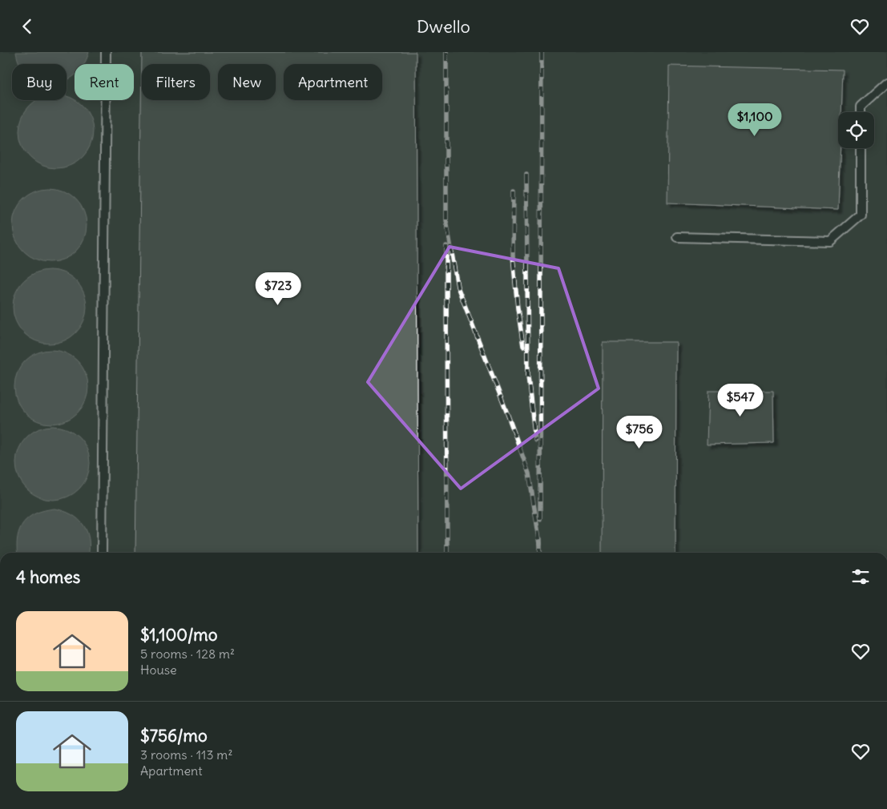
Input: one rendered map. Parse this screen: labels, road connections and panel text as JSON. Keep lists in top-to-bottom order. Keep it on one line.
{"page":{"header":"Dwello","chip":["Buy","Rent","Filters","New","Apartment"],"price":["$1,100","$723","$547","$756"],"heading":"4 homes","list":[{"name":"$1,100/mo","note":"5 rooms · 128 m² · House"},{"name":"$756/mo","note":"3 rooms · 113 m² · Apartment"}]}}
